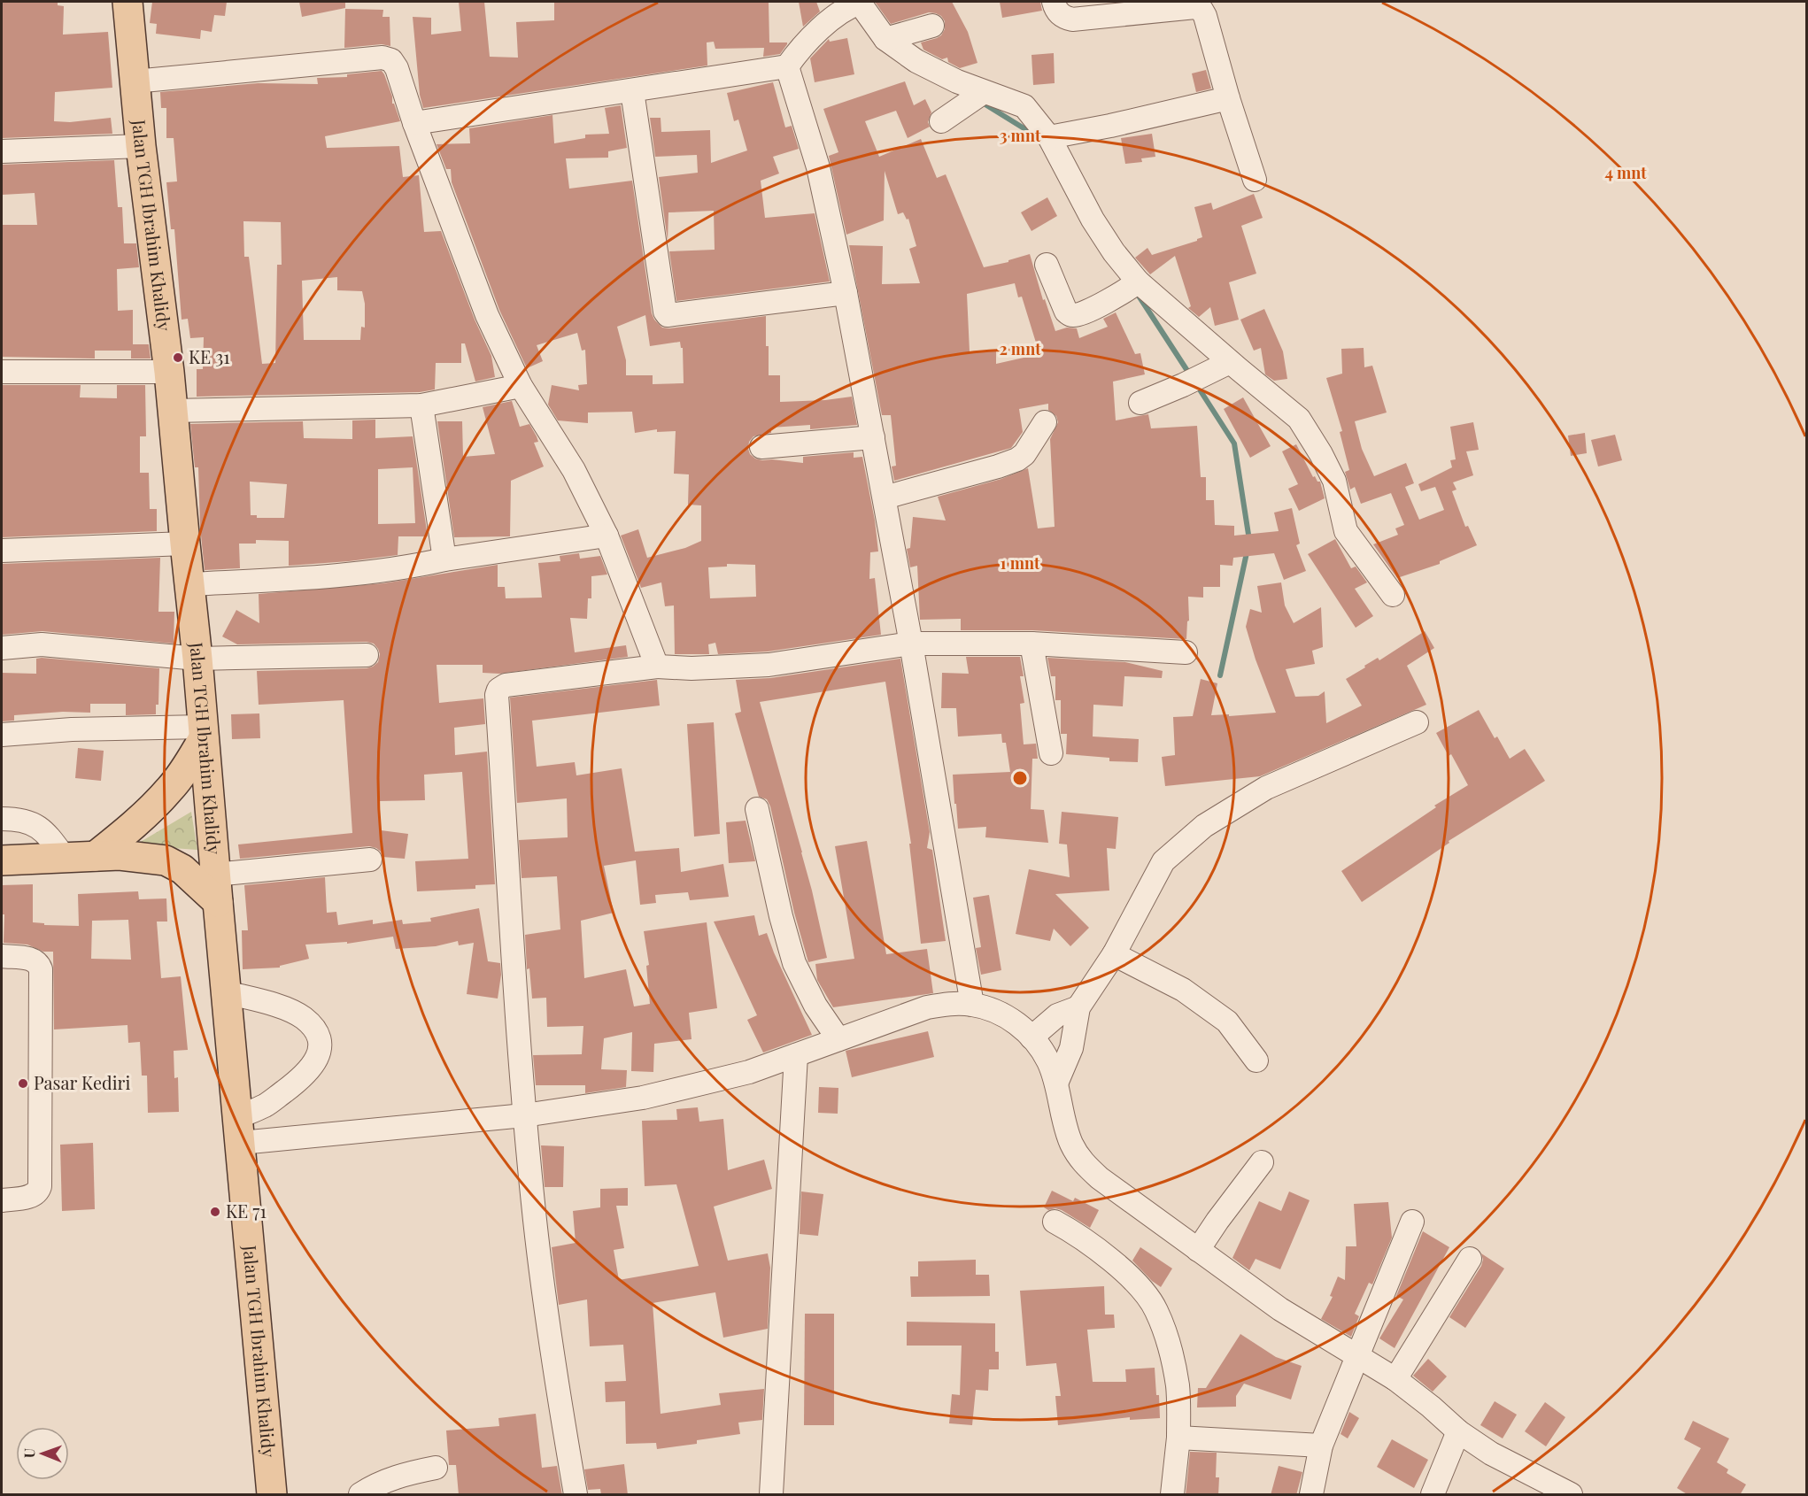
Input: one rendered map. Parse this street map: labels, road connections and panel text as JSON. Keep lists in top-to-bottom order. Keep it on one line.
{"streets":{"main road":["Jalan TGH Ibrahim Khalidy"]},"places":["KE 31","Pasar Kediri","KE 71"],"north":"left","rings":["3 mnt","4 mnt","2 mnt","1 mnt"]}
